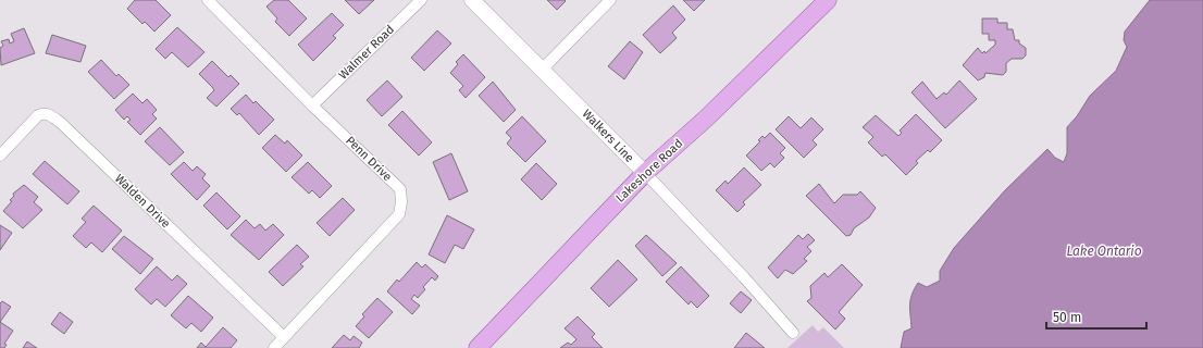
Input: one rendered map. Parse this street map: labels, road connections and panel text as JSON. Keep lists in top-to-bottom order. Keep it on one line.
{"streets":{"main road":["Walkers Line","Lakeshore Road"],"street":["Walmer Road","Penn Drive","Walden Drive"]},"crossings":[["Walmer Road","Penn Drive"],["Walkers Line","Lakeshore Road"],["Penn Drive","Walden Drive"]],"water":["Lake Ontario"],"scale_bar":"50 m"}
